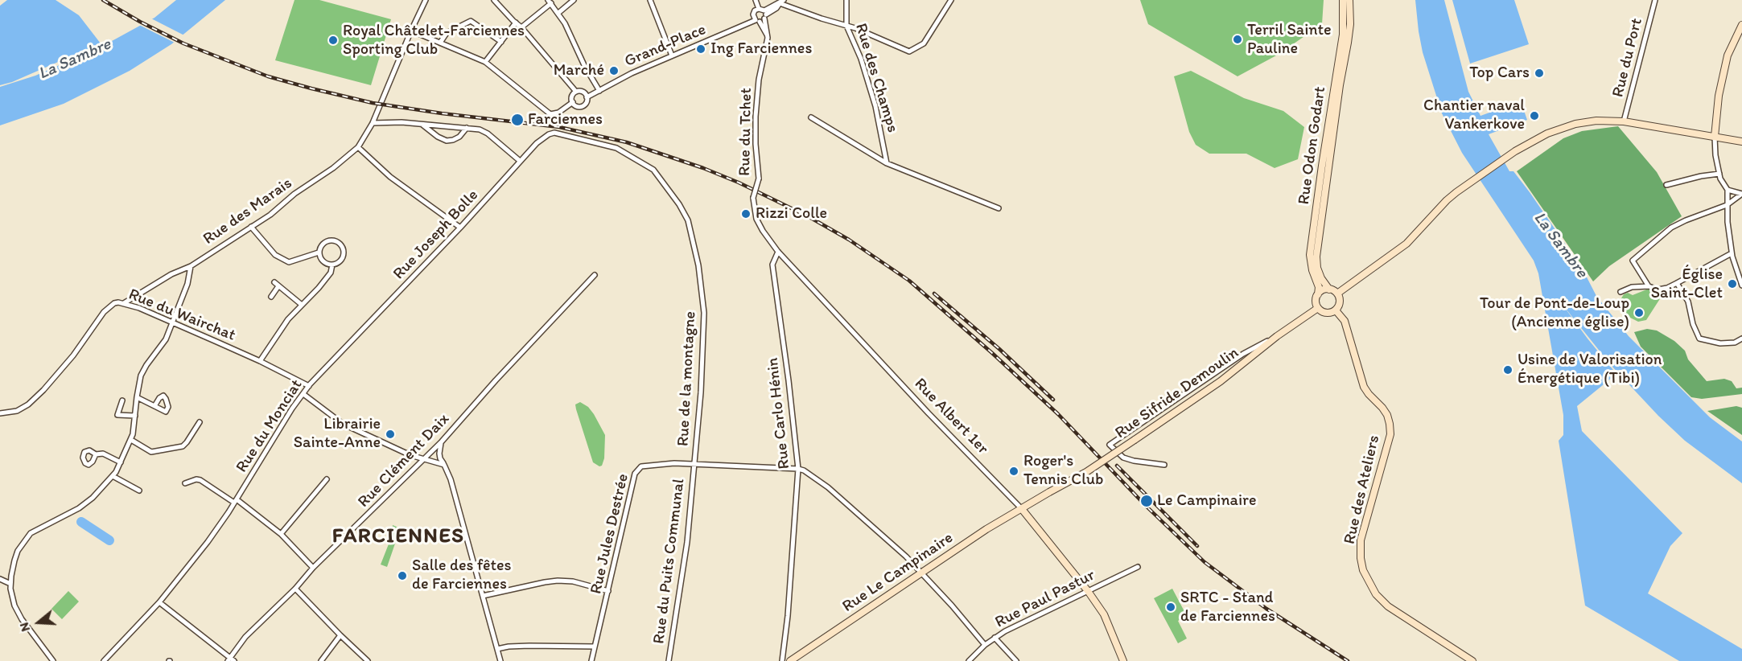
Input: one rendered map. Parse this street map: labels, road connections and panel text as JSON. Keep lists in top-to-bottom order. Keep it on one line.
{"streets":{"main road":["Rue Odon Godart","Rue Sifride Demoulin","Rue Albert 1er","Rue des Ateliers","Rue Le Campinaire"],"street":["Grand-Place","Rue du Port","Rue des Champs","Rue du Tchet","Rue des Marais","Rue Joseph Bolle","Rue du Wairchat","Rue de la montagne","Rue Carlo Hénin","Rue du Monciat","Rue Clément Daix","Rue Jules Destrée","Rue du Puits Communal","Rue Paul Pastur"]},"crossings":[["Grand-Place","Rue du Tchet"],["Rue du Tchet","Rue Albert 1er"],["Rue Odon Godart","Rue Sifride Demoulin"],["Rue Odon Godart","Rue des Ateliers"],["Rue des Marais","Rue du Wairchat"],["Rue Joseph Bolle","Rue de la montagne"],["Rue Joseph Bolle","Rue du Monciat"],["Rue du Wairchat","Rue du Monciat"],["Rue de la montagne","Rue Jules Destrée"],["Rue de la montagne","Rue du Puits Communal"],["Rue Sifride Demoulin","Rue Albert 1er"],["Rue Sifride Demoulin","Rue des Ateliers"],["Rue Sifride Demoulin","Rue Le Campinaire"],["Rue Carlo Hénin","Rue Albert 1er"],["Rue Albert 1er","Rue Le Campinaire"],["Rue Albert 1er","Rue Paul Pastur"],["Rue Jules Destrée","Rue du Puits Communal"]],"districts":["FARCIENNES"],"water":["La Sambre"],"places":["Terril Sainte Pauline","Royal Châtelet-Farciennes Sporting Club","Ing Farciennes","Marché","Top Cars","Chantier naval Vankerkove","Farciennes","Rizzi Colle","Église Saint-Clet","Tour de Pont-de-Loup (Ancienne église)","Usine de Valorisation Énergétique (Tibi)","Librairie Sainte-Anne","Roger's Tennis Club","Le Campinaire","Salle des fêtes de Farciennes","SRTC - Stand de Farciennes"],"north":"left"}
